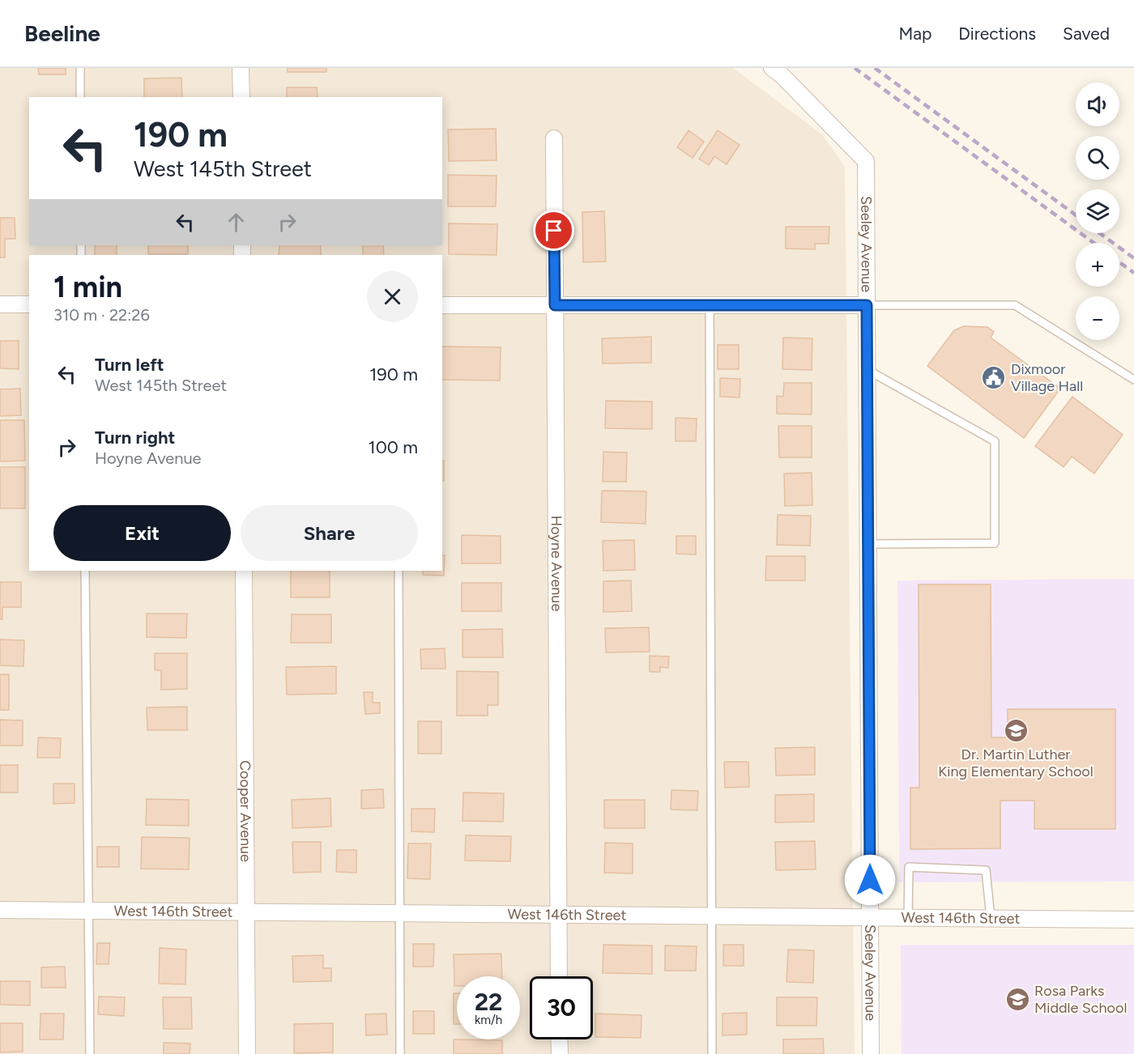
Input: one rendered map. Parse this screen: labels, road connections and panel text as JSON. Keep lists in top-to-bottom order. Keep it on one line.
{"streets":{"street":["Seeley Avenue","Hoyne Avenue","Cooper Avenue","West 146th Street"]},"crossings":[["Seeley Avenue","West 146th Street"],["Hoyne Avenue","West 146th Street"],["Cooper Avenue","West 146th Street"]],"places":{"public building":["Dixmoor Village Hall"],"school or university":["Dr. Martin Luther King Elementary School","Rosa Parks Middle School"]},"page":{"header":"Beeline","nav":["Map","Directions","Saved"],"map_buttons":["+","−"],"turn":["190 m","West 145th Street"],"heading":["1 min","310 m · 22:26"],"list":[{"name":"Turn left","note":"West 145th Street","value":"190 m"},{"name":"Turn right","note":"Hoyne Avenue","value":"100 m"}],"buttons":["Exit","Share"],"speed":"22 km/h","limit":"30"}}
